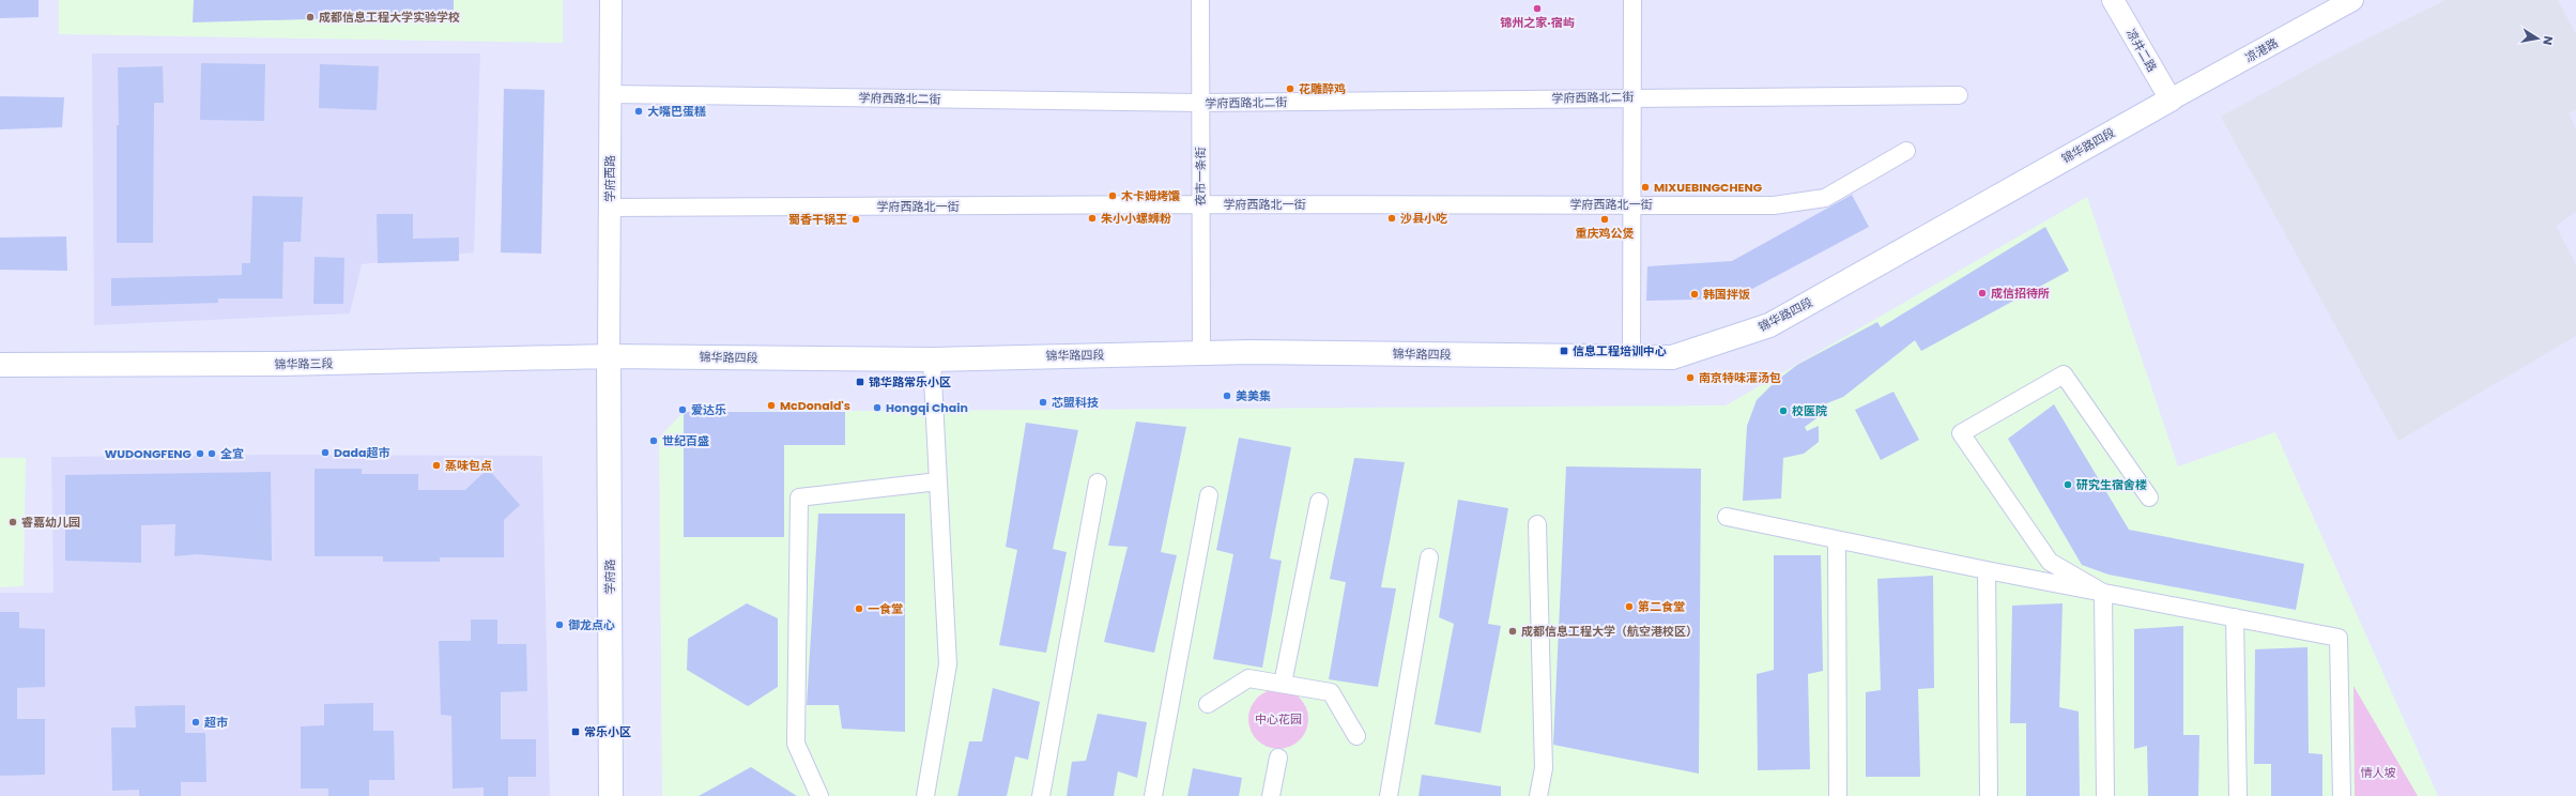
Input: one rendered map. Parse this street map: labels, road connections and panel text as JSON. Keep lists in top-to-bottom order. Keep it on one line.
{"streets":{"main road":["锦华路四段","锦华路三段","学府路"],"street":["凉井二路","凉港路","学府西路北二街","夜市一条街","学府西路","学府西路北一街"]},"crossings":[["凉井二路","凉港路"],["凉井二路","锦华路四段"],["凉港路","锦华路四段"],["学府西路北二街","夜市一条街"],["学府西路北二街","学府西路"],["锦华路四段","夜市一条街"],["锦华路四段","学府西路"],["锦华路四段","锦华路三段"],["锦华路四段","学府路"],["夜市一条街","学府西路北一街"],["学府西路","学府西路北一街"],["学府西路","锦华路三段"],["学府西路","学府路"],["锦华路三段","学府路"]],"parks":["中心花园","情人坡"],"places":{"other":["锦州之家·宿屿","成都信息工程大学实验学校","花雕醉鸡","大嘴巴蛋糕","MIXUEBINGCHENG","木卡姆烤馕","朱小小螺蛳粉","沙县小吃","蜀香干锅王","重庆鸡公煲","成信招待所","韩国拌饭","南京特味灌汤包","美美集","芯盟科技","McDonald's","Hongqi Chain","爱达乐","校医院","世纪百盛","Dada超市","WUDONGFENG","全宜","蒸味包点","研究生宿舍楼","睿嘉幼儿园","第二食堂","一食堂","御龙点心","成都信息工程大学（航空港校区）","超市"],"transit":["信息工程培训中心","锦华路常乐小区","常乐小区"]},"north":"right"}
